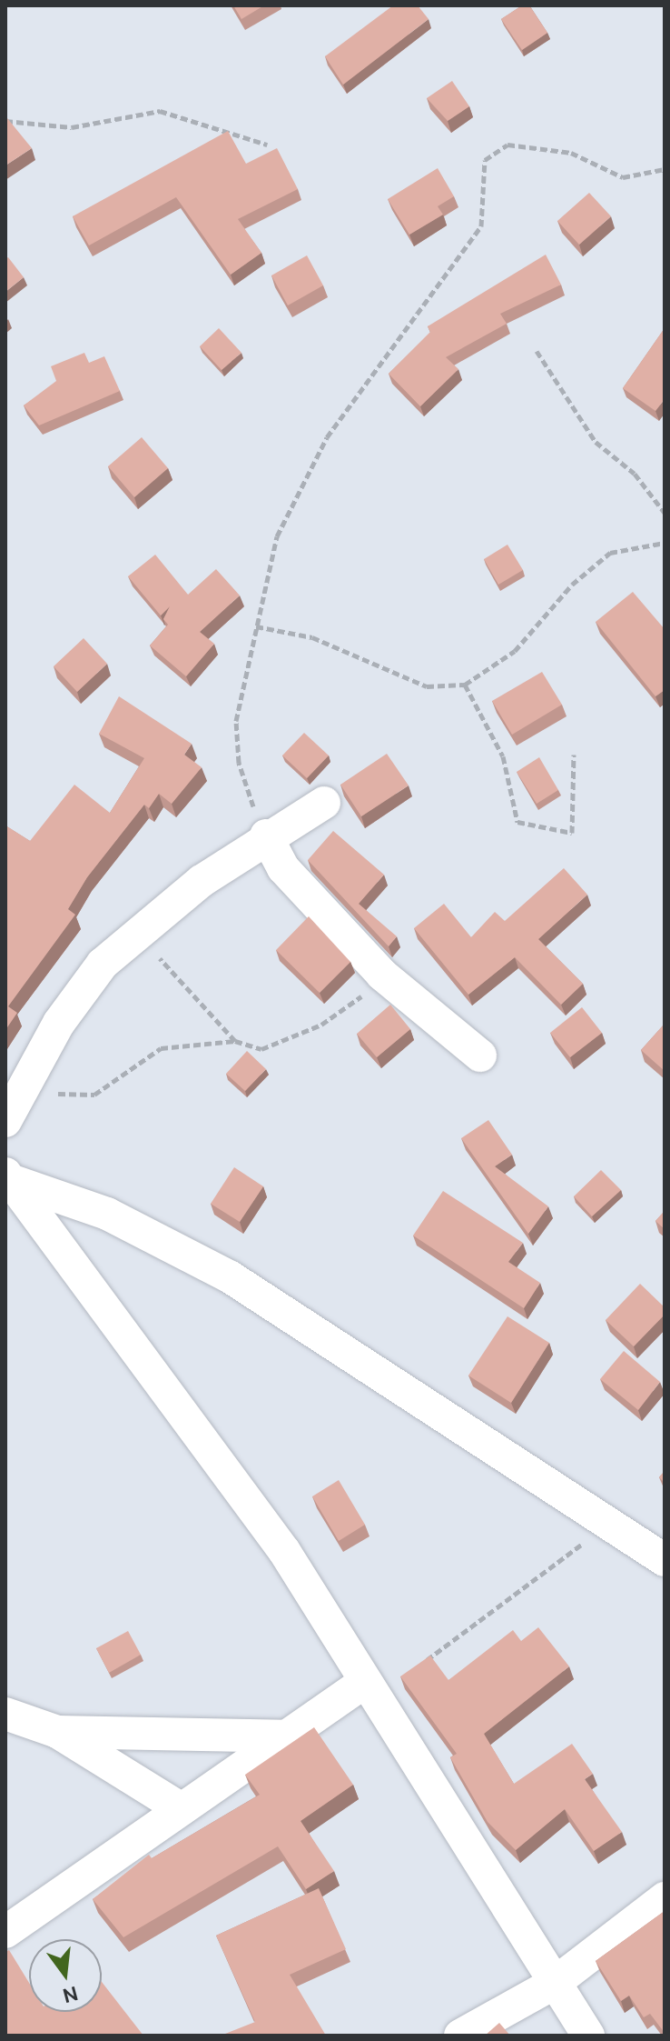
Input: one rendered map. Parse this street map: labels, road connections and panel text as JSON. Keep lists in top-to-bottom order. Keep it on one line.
{"north":"bottom"}
